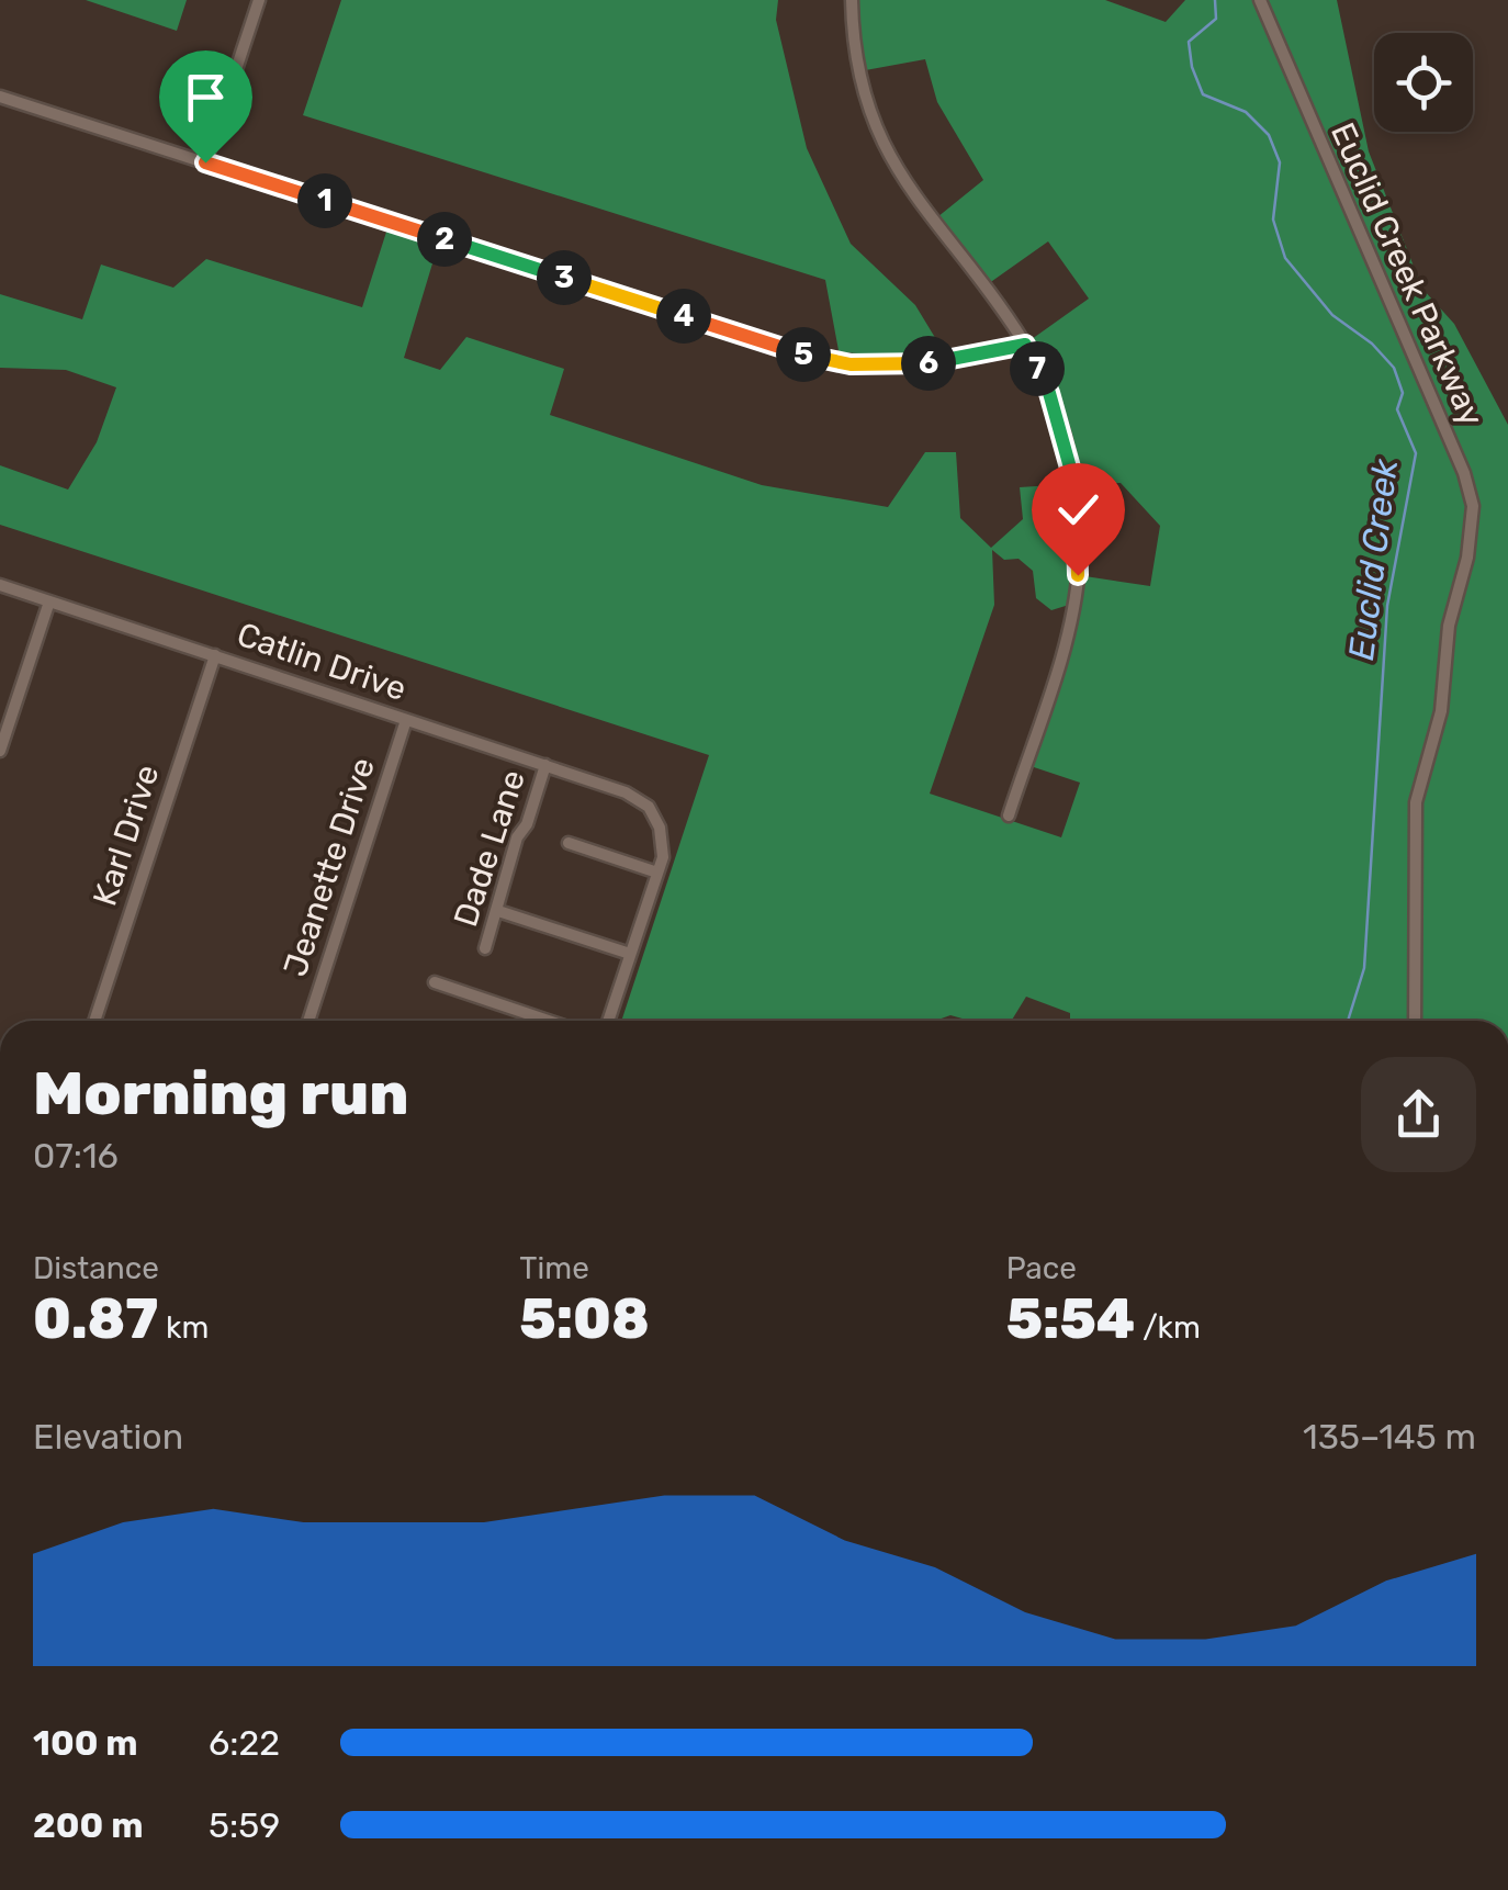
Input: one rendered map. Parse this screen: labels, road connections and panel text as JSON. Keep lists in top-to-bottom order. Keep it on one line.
{"streets":{"street":["Euclid Creek Parkway","Catlin Drive","Karl Drive","Dade Lane","Jeanette Drive"]},"crossings":[["Catlin Drive","Karl Drive"],["Catlin Drive","Dade Lane"],["Catlin Drive","Jeanette Drive"]],"water":["Euclid Creek"],"page":{"pins":["1","2","3","4","5","6","7"],"heading":["Morning run","07:16"],"stats":[["Distance","0.87 km"],["Time","5:08"],["Pace","5:54 /km"]],"chart":["Elevation","135–145 m"],"list":[{"name":"100 m","note":"6:22"},{"name":"200 m","note":"5:59"}]}}
